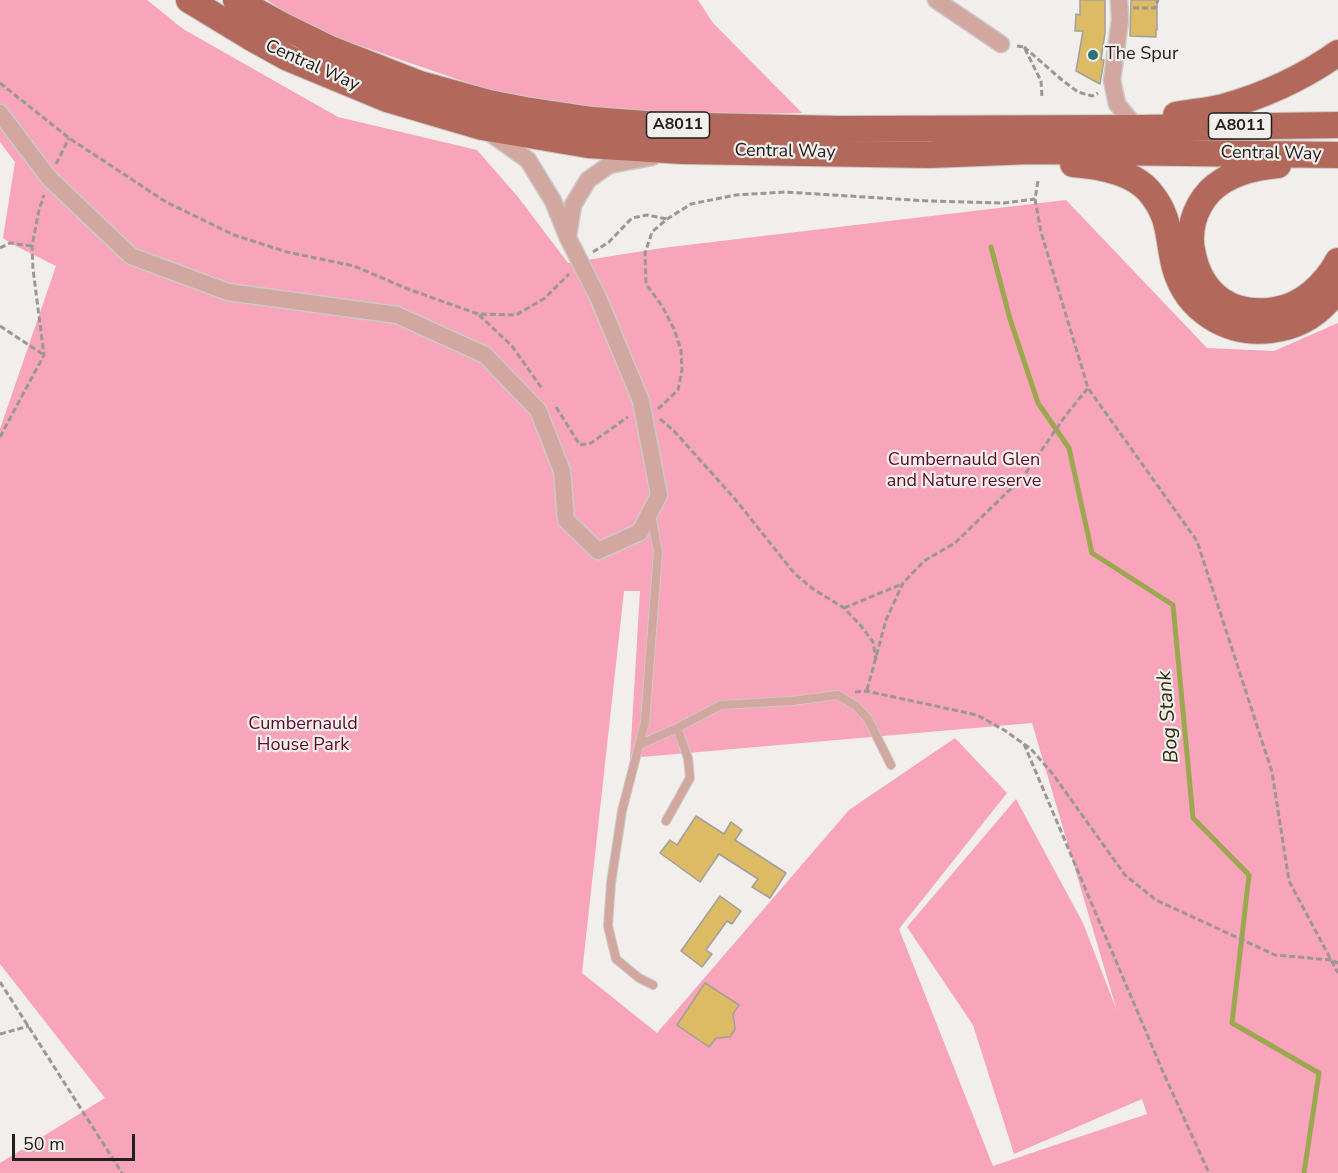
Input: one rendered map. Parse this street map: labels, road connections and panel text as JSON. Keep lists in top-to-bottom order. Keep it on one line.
{"streets":{"main road":["Central Way","A8011"]},"water":["Bog Stank"],"parks":["Cumbernauld Glen and Nature reserve","Cumbernauld House Park"],"places":["The Spur"],"scale_bar":"50 m"}
